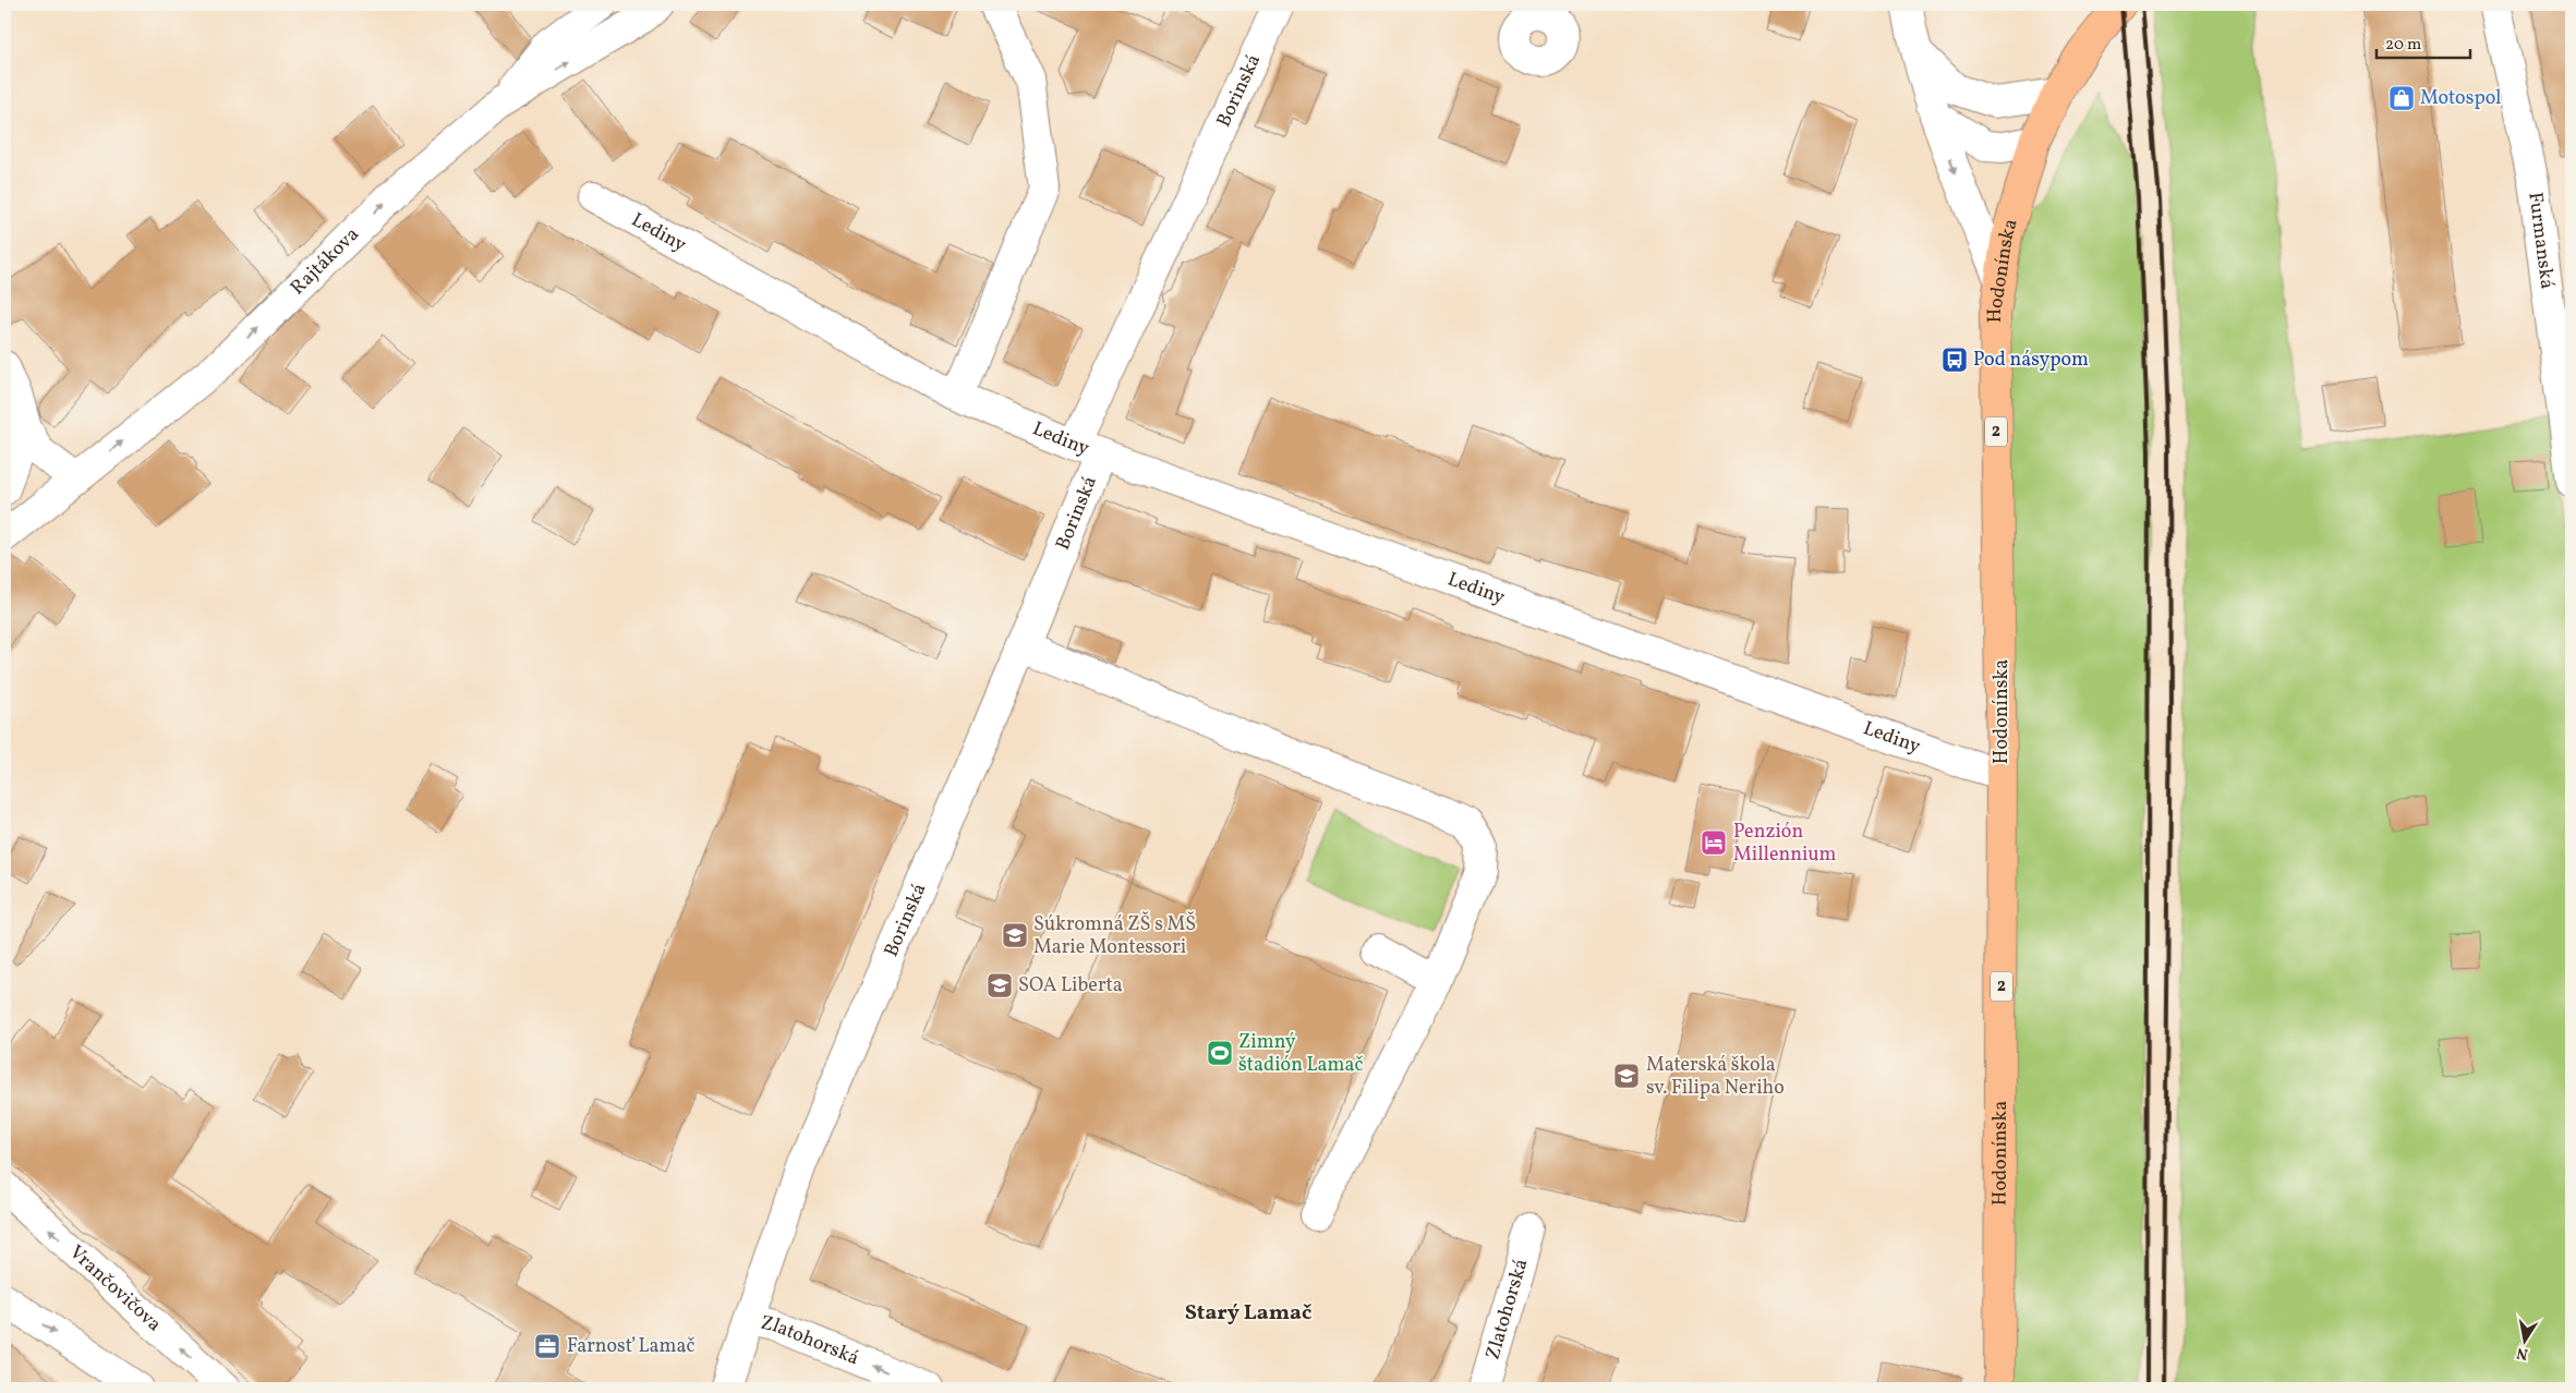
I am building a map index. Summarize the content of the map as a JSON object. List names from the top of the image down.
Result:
{
  "streets": {
    "main road": ["Hodonínska", "2"],
    "street": [
      "Borinská",
      "Lediny",
      "Furmanská",
      "Rajtákova",
      "Vrančovičova",
      "Zlatohorská"
    ]
  },
  "crossings": [
    ["Borinská", "Lediny"],
    ["Borinská", "Zlatohorská"],
    ["Lediny", "Hodonínska"]
  ],
  "one_way": ["Rajtákova", "Zlatohorská"],
  "districts": ["Starý Lamač"],
  "places": {
    "shop": ["Motospol"],
    "bus stop": ["Pod násypom"],
    "hotel": ["Penzión Millennium"],
    "school or university": ["Súkromná ZŠ s MŠ Marie Montessori", "SOA Liberta", "Materská škola sv. Filipa Neriho"],
    "sports": ["Zimný štadión Lamač"],
    "office": ["Farnosť Lamač"]
  },
  "scale_bar": "20 m",
  "north": "bottom"
}
